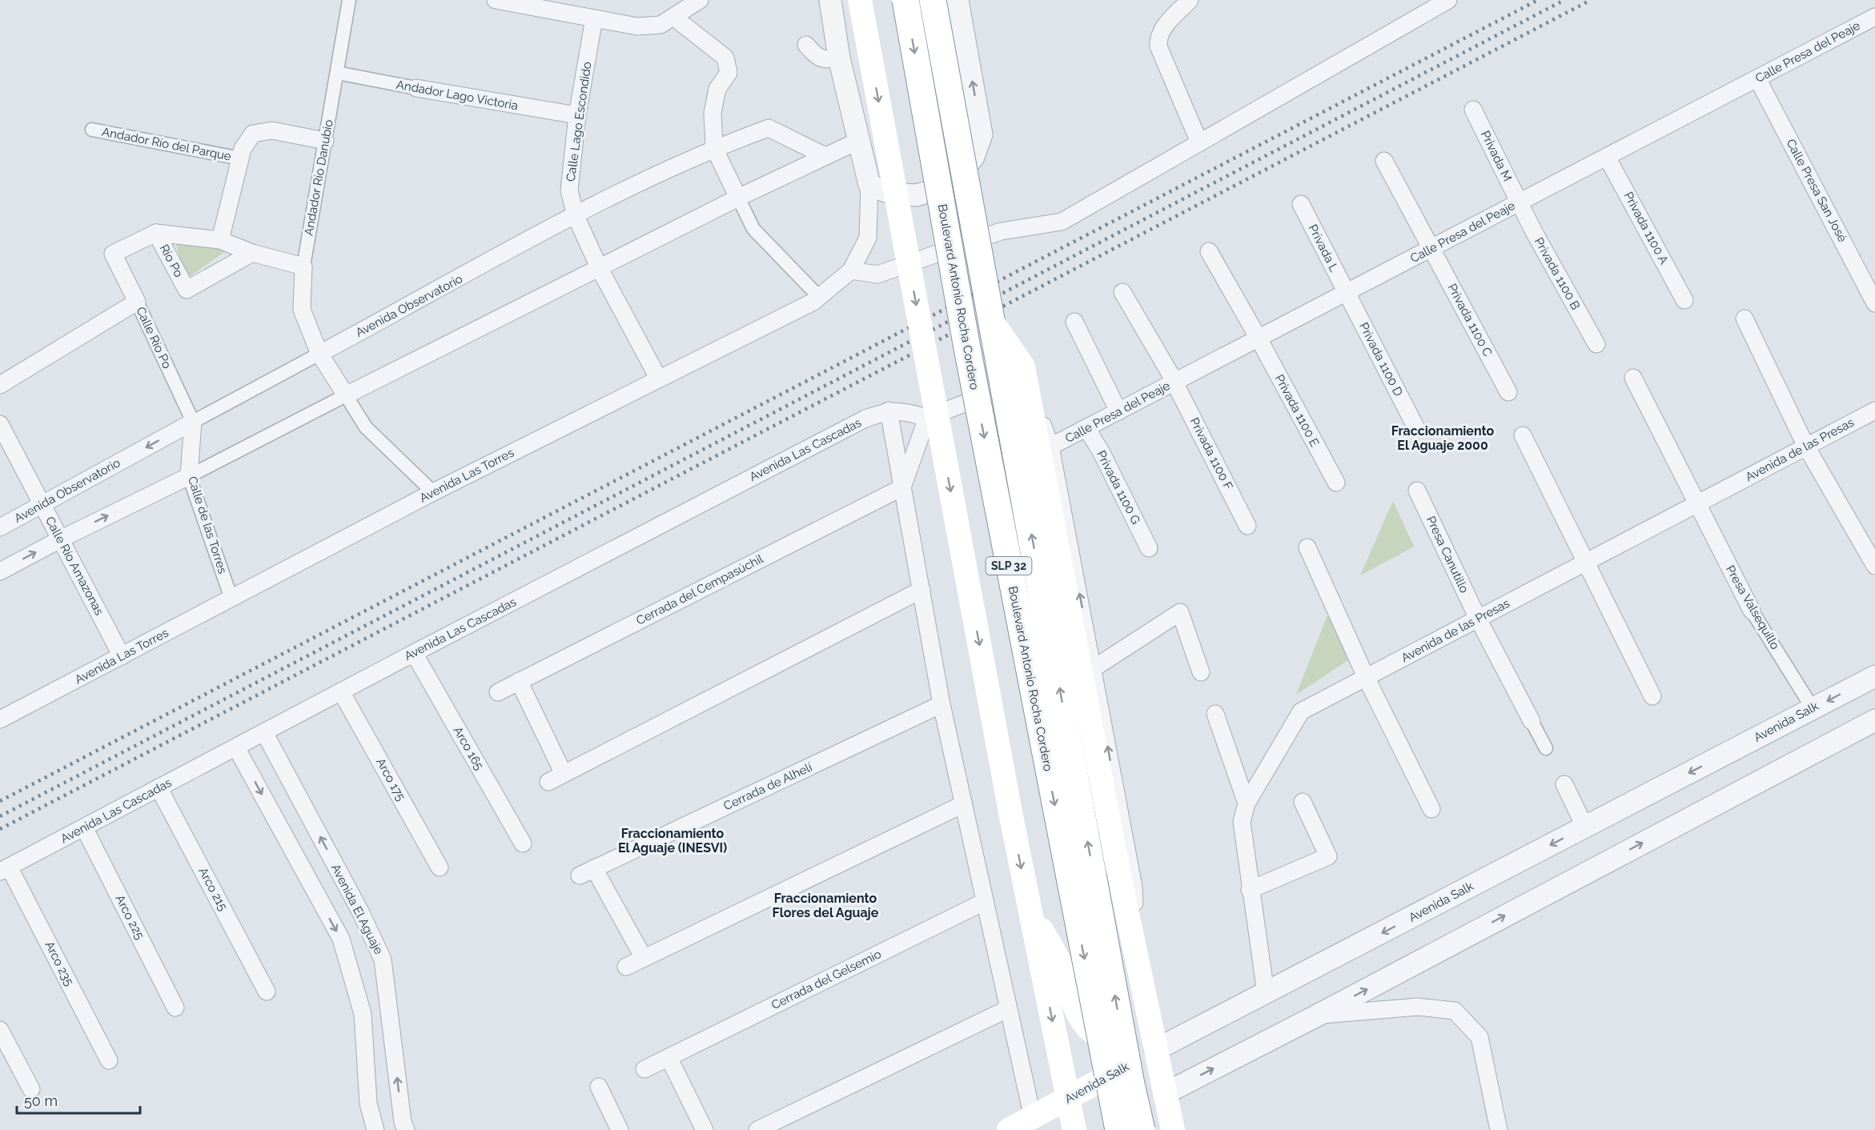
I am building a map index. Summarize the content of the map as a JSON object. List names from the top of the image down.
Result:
{
  "streets": {
    "highway": ["Boulevard Antonio Rocha Cordero", "SLP 32"],
    "main road": ["Avenida Salk"],
    "street": [
      "Calle Presa del Peaje",
      "Andador Lago Victoria",
      "Calle Lago Escondido",
      "Andador Río del Parque",
      "Privada M",
      "Andador Río Danubio",
      "Calle Presa San José",
      "Privada 1100 A",
      "Privada L",
      "Río Po",
      "Privada 1100 B",
      "Avenida Observatorio",
      "Privada 1100 C",
      "Calle Río Po",
      "Privada 1100 D",
      "Privada 1100 E",
      "Avenida Las Cascadas",
      "Avenida de las Presas",
      "Privada 1100 F",
      "Avenida Las Torres",
      "Privada 1100 G",
      "Calle de las Torres",
      "Presa Canutillo",
      "Calle Río Amazonas",
      "Cerrada del Cempasúchil",
      "Presa Valsequillo",
      "Arco 165",
      "Arco 175",
      "Cerrada de Alhelí",
      "Arco 215",
      "Avenida El Aguaje",
      "Arco 225",
      "Arco 235",
      "Cerrada del Gelsemio"
    ]
  },
  "crossings": [
    ["Calle Presa del Peaje", "Privada M"],
    ["Calle Presa del Peaje", "Calle Presa San José"],
    ["Calle Presa del Peaje", "Privada 1100 A"],
    ["Calle Presa del Peaje", "Privada L"],
    ["Calle Presa del Peaje", "Privada 1100 B"],
    ["Calle Presa del Peaje", "Privada 1100 C"],
    ["Calle Presa del Peaje", "Privada 1100 D"],
    ["Calle Presa del Peaje", "Privada 1100 E"],
    ["Calle Presa del Peaje", "Privada 1100 F"],
    ["Calle Presa del Peaje", "Privada 1100 G"],
    ["Andador Lago Victoria", "Calle Lago Escondido"],
    ["Andador Lago Victoria", "Andador Río Danubio"],
    ["Calle Lago Escondido", "Avenida Observatorio"],
    ["Calle Lago Escondido", "Avenida Las Torres"],
    ["Privada M", "Privada 1100 B"],
    ["Andador Río Danubio", "Avenida Observatorio"],
    ["Privada L", "Privada 1100 D"],
    ["Río Po", "Calle Río Po"],
    ["Avenida Observatorio", "Calle Río Po"],
    ["Avenida Observatorio", "Calle de las Torres"],
    ["Avenida Observatorio", "Calle Río Amazonas"],
    ["Calle Río Po", "Calle de las Torres"],
    ["Avenida Las Cascadas", "Arco 165"],
    ["Avenida Las Cascadas", "Arco 175"],
    ["Avenida Las Cascadas", "Arco 215"],
    ["Avenida Las Cascadas", "Avenida El Aguaje"],
    ["Avenida Las Cascadas", "Arco 225"],
    ["Avenida Las Cascadas", "Arco 235"],
    ["Avenida de las Presas", "Presa Canutillo"],
    ["Avenida de las Presas", "Presa Valsequillo"],
    ["Avenida de las Presas", "Avenida Salk"],
    ["Avenida Las Torres", "Calle de las Torres"],
    ["Avenida Las Torres", "Calle Río Amazonas"],
    ["Presa Valsequillo", "Avenida Salk"]
  ],
  "districts": ["Fraccionamiento El Aguaje 2000", "Fraccionamiento El Aguaje (INESVI)", "Fraccionamiento Flores del Aguaje"],
  "scale_bar": "50 m"
}
